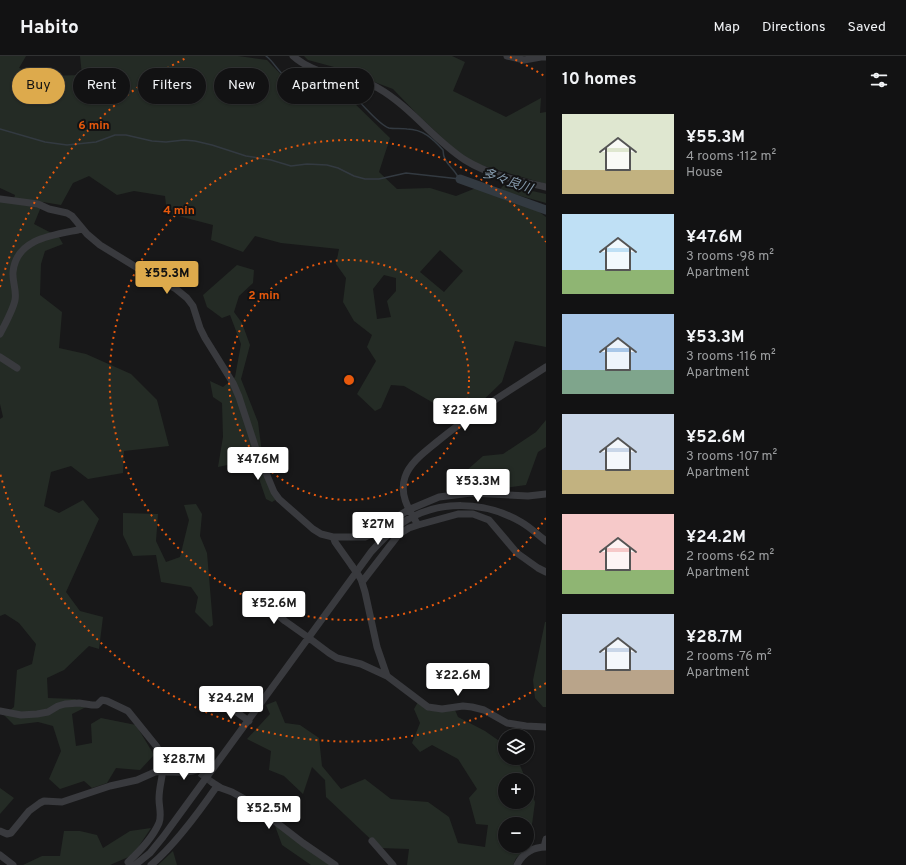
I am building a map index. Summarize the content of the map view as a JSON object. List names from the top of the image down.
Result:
{
  "water": ["多々良川"],
  "page": {
    "header": "Habito",
    "nav": ["Map", "Directions", "Saved"],
    "heading": "10 homes",
    "chip": [
      "Buy",
      "Rent",
      "Filters",
      "New",
      "Apartment"
    ],
    "list": [
      {
        "name": "¥55.3M",
        "note": "4 rooms · 112 m² · House"
      },
      {
        "name": "¥47.6M",
        "note": "3 rooms · 98 m² · Apartment"
      },
      {
        "name": "¥53.3M",
        "note": "3 rooms · 116 m² · Apartment"
      },
      {
        "name": "¥52.6M",
        "note": "3 rooms · 107 m² · Apartment"
      },
      {
        "name": "¥24.2M",
        "note": "2 rooms · 62 m² · Apartment"
      },
      {
        "name": "¥28.7M",
        "note": "2 rooms · 76 m² · Apartment"
      }
    ],
    "price": [
      "¥55.3M",
      "¥22.6M",
      "¥47.6M",
      "¥53.3M",
      "¥27M",
      "¥52.6M",
      "¥22.6M",
      "¥24.2M",
      "¥28.7M",
      "¥52.5M"
    ],
    "map_buttons": ["+", "−"]
  },
  "rings": ["6 min", "4 min", "2 min"]
}
